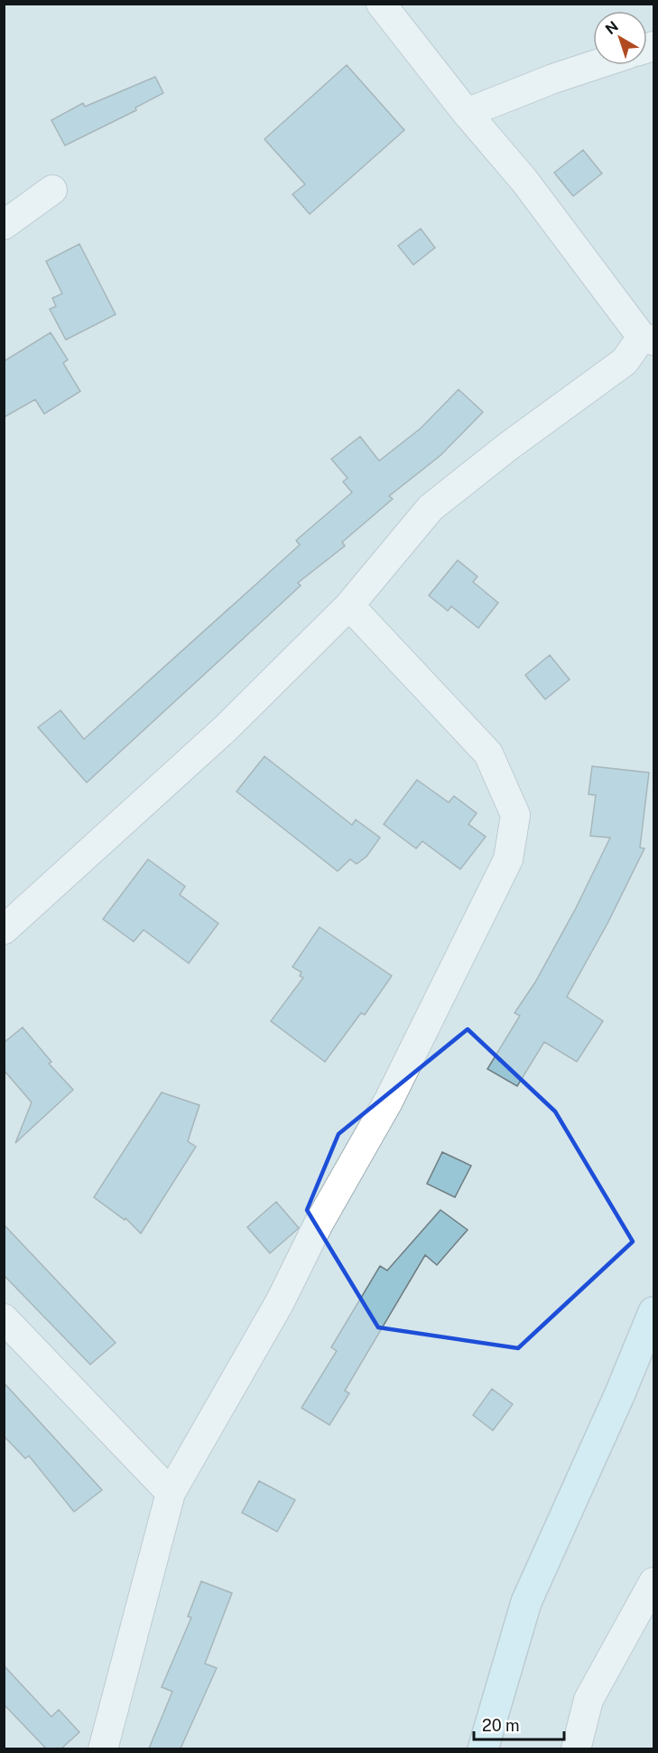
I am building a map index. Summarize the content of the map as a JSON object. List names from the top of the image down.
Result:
{
  "scale_bar": "20 m",
  "north": "top left"
}
